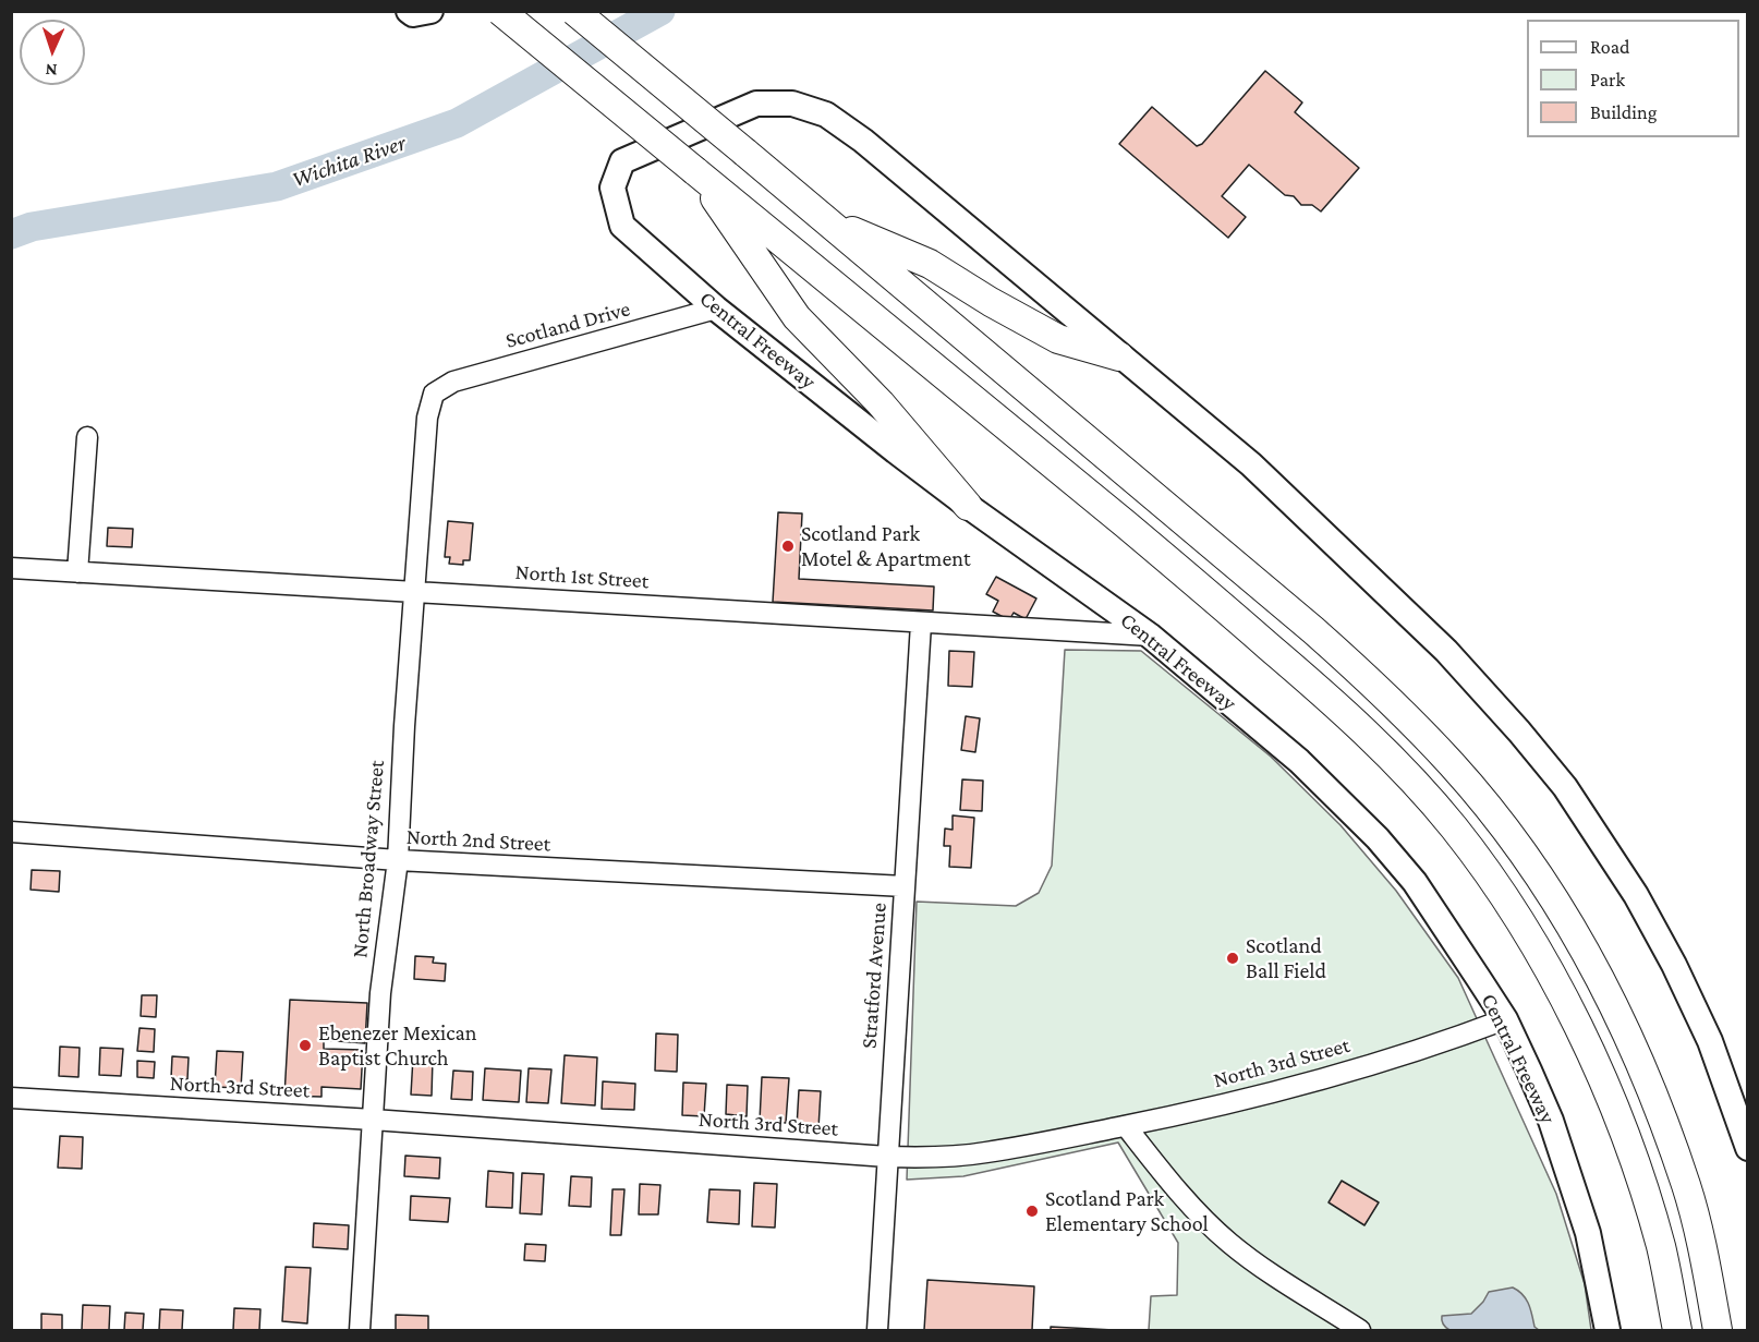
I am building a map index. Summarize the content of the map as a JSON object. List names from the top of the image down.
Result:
{
  "streets": {
    "main road": ["Central Freeway"],
    "street": [
      "Scotland Drive",
      "North 1st Street",
      "North 2nd Street",
      "North Broadway Street",
      "Stratford Avenue",
      "North 3rd Street"
    ]
  },
  "crossings": [
    ["Scotland Drive", "Central Freeway"],
    ["Scotland Drive", "North Broadway Street"],
    ["Central Freeway", "North 1st Street"],
    ["Central Freeway", "North 3rd Street"],
    ["North 1st Street", "North Broadway Street"],
    ["North 1st Street", "Stratford Avenue"],
    ["North 2nd Street", "North Broadway Street"],
    ["North 2nd Street", "Stratford Avenue"],
    ["North Broadway Street", "North 3rd Street"],
    ["Stratford Avenue", "North 3rd Street"]
  ],
  "water": ["Wichita River"],
  "places": [
    "Scotland Park Motel & Apartment",
    "Scotland Ball Field",
    "Ebenezer Mexican Baptist Church",
    "Scotland Park Elementary School"
  ],
  "legend": ["Road", "Park", "Building"],
  "north": "bottom"
}
